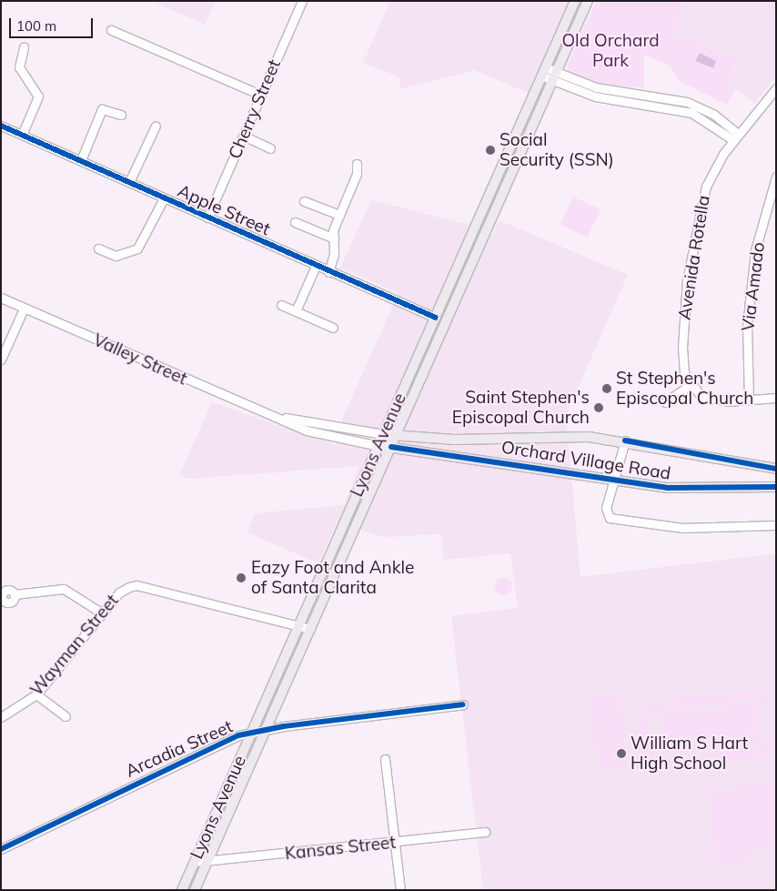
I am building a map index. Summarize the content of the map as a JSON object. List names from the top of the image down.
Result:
{
  "streets": {
    "main road": ["Lyons Avenue", "Orchard Village Road"],
    "street": [
      "Cherry Street",
      "Apple Street",
      "Avenida Rotella",
      "Via Amado",
      "Valley Street",
      "Wayman Street",
      "Arcadia Street",
      "Kansas Street"
    ]
  },
  "crossings": [
    ["Cherry Street", "Apple Street"],
    ["Apple Street", "Lyons Avenue"],
    ["Valley Street", "Lyons Avenue"],
    ["Valley Street", "Orchard Village Road"],
    ["Lyons Avenue", "Orchard Village Road"],
    ["Lyons Avenue", "Wayman Street"],
    ["Lyons Avenue", "Arcadia Street"],
    ["Lyons Avenue", "Kansas Street"]
  ],
  "parks": ["Old Orchard Park"],
  "places": [
    "Social Security (SSN)",
    "St Stephen's Episcopal Church",
    "Saint Stephen's Episcopal Church",
    "Eazy Foot and Ankle of Santa Clarita",
    "William S Hart High School"
  ],
  "scale_bar": "100 m"
}
